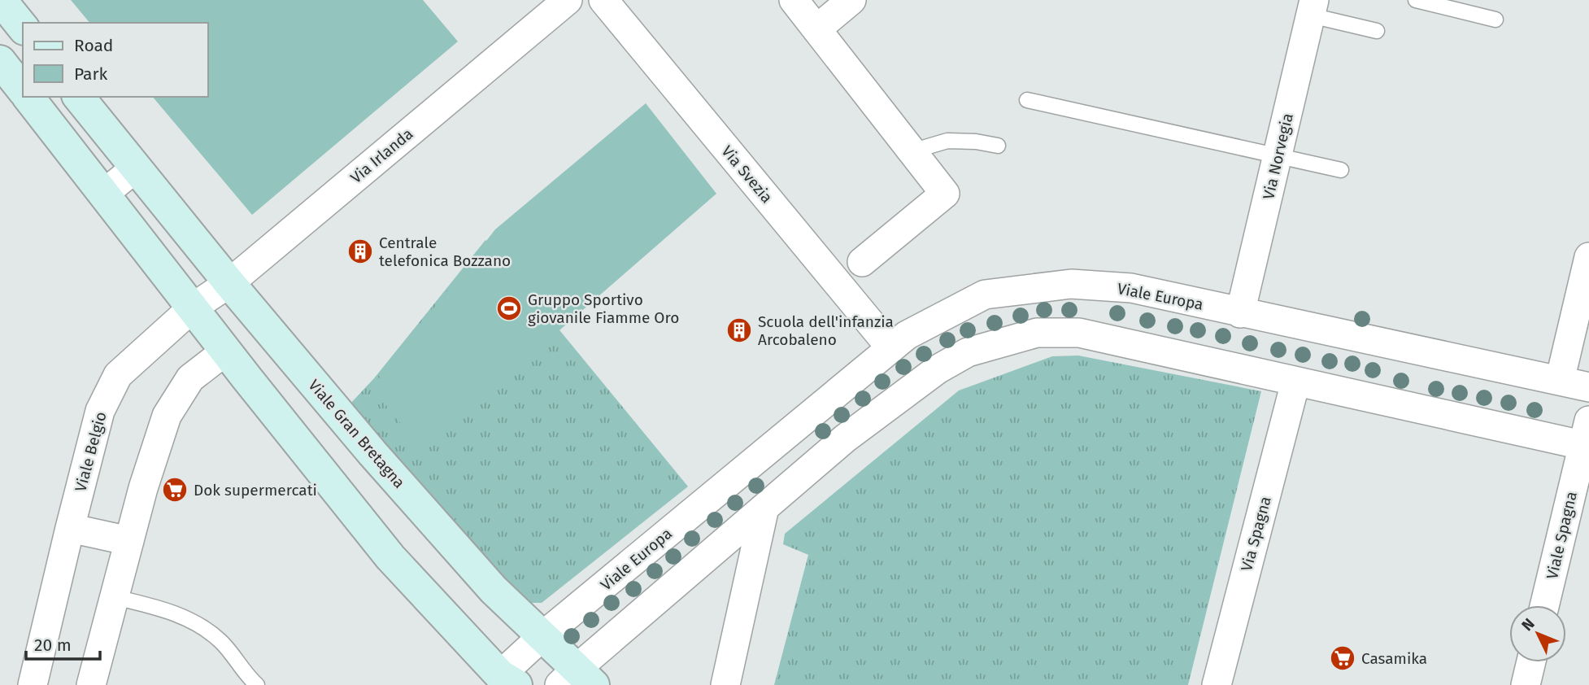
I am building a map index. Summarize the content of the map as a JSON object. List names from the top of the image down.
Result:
{
  "streets": {
    "street": [
      "Via Irlanda",
      "Via Norvegia",
      "Via Svezia",
      "Viale Europa",
      "Viale Gran Bretagna",
      "Viale Belgio",
      "Via Spagna",
      "Viale Spagna"
    ]
  },
  "crossings": [
    ["Via Irlanda", "Viale Gran Bretagna"],
    ["Via Irlanda", "Viale Belgio"],
    ["Via Norvegia", "Viale Europa"],
    ["Via Svezia", "Viale Europa"],
    ["Viale Europa", "Viale Gran Bretagna"]
  ],
  "places": {
    "building": ["Centrale telefonica Bozzano", "Scuola dell'infanzia Arcobaleno"],
    "sports": ["Gruppo Sportivo giovanile Fiamme Oro"],
    "supermarket": ["Dok supermercati", "Casamika"]
  },
  "legend": ["Road", "Park"],
  "scale_bar": "20 m",
  "north": "top left"
}
